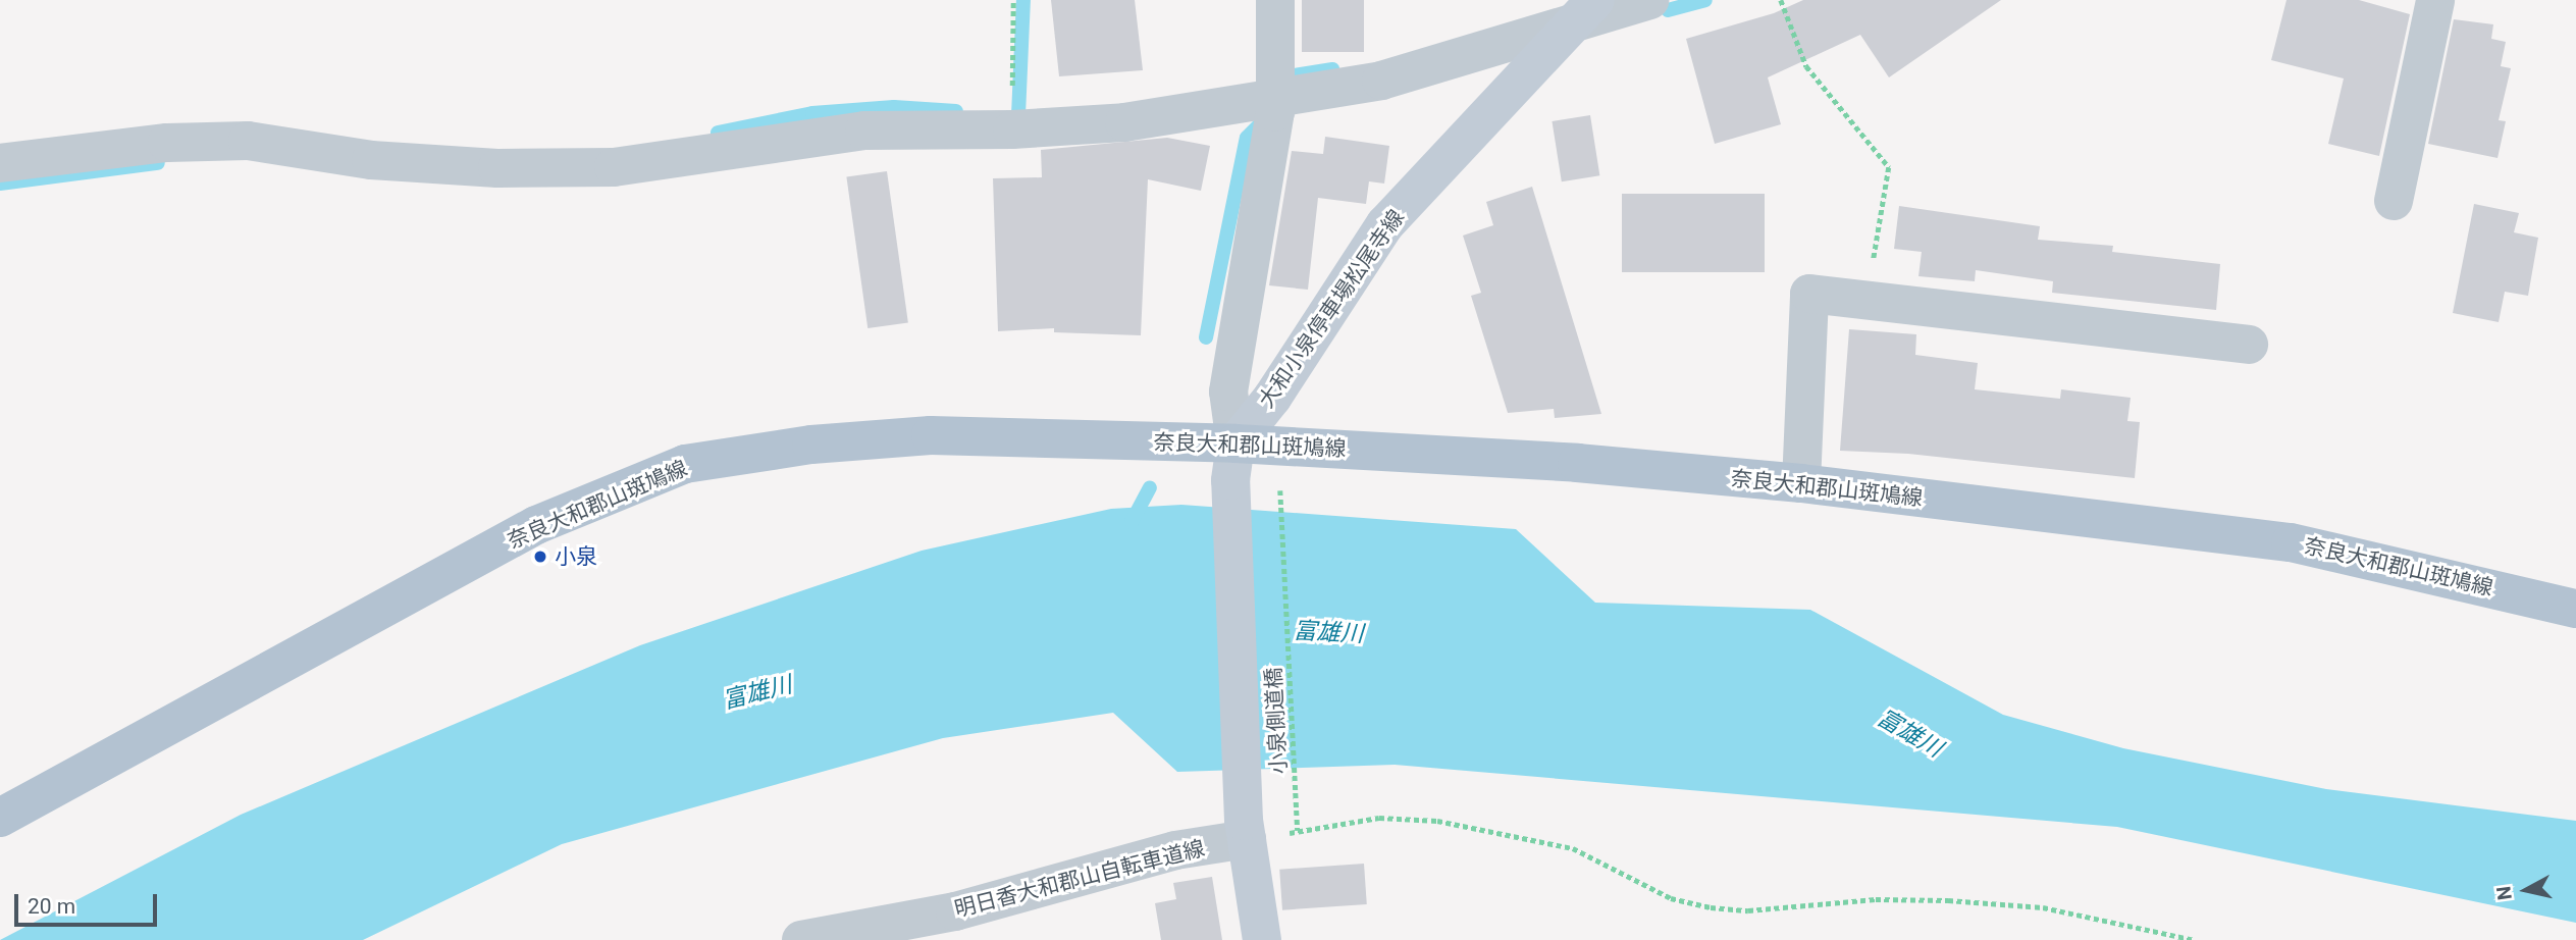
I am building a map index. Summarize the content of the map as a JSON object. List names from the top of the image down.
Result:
{
  "streets": {
    "main road": ["大和小泉停車場松尾寺線", "奈良大和郡山斑鳩線"],
    "street": ["明日香大和郡山自転車道線"],
    "path": ["小泉側道橋"]
  },
  "crossings": [
    ["大和小泉停車場松尾寺線", "奈良大和郡山斑鳩線"]
  ],
  "water": ["富雄川"],
  "places": ["小泉"],
  "scale_bar": "20 m",
  "north": "left"
}
